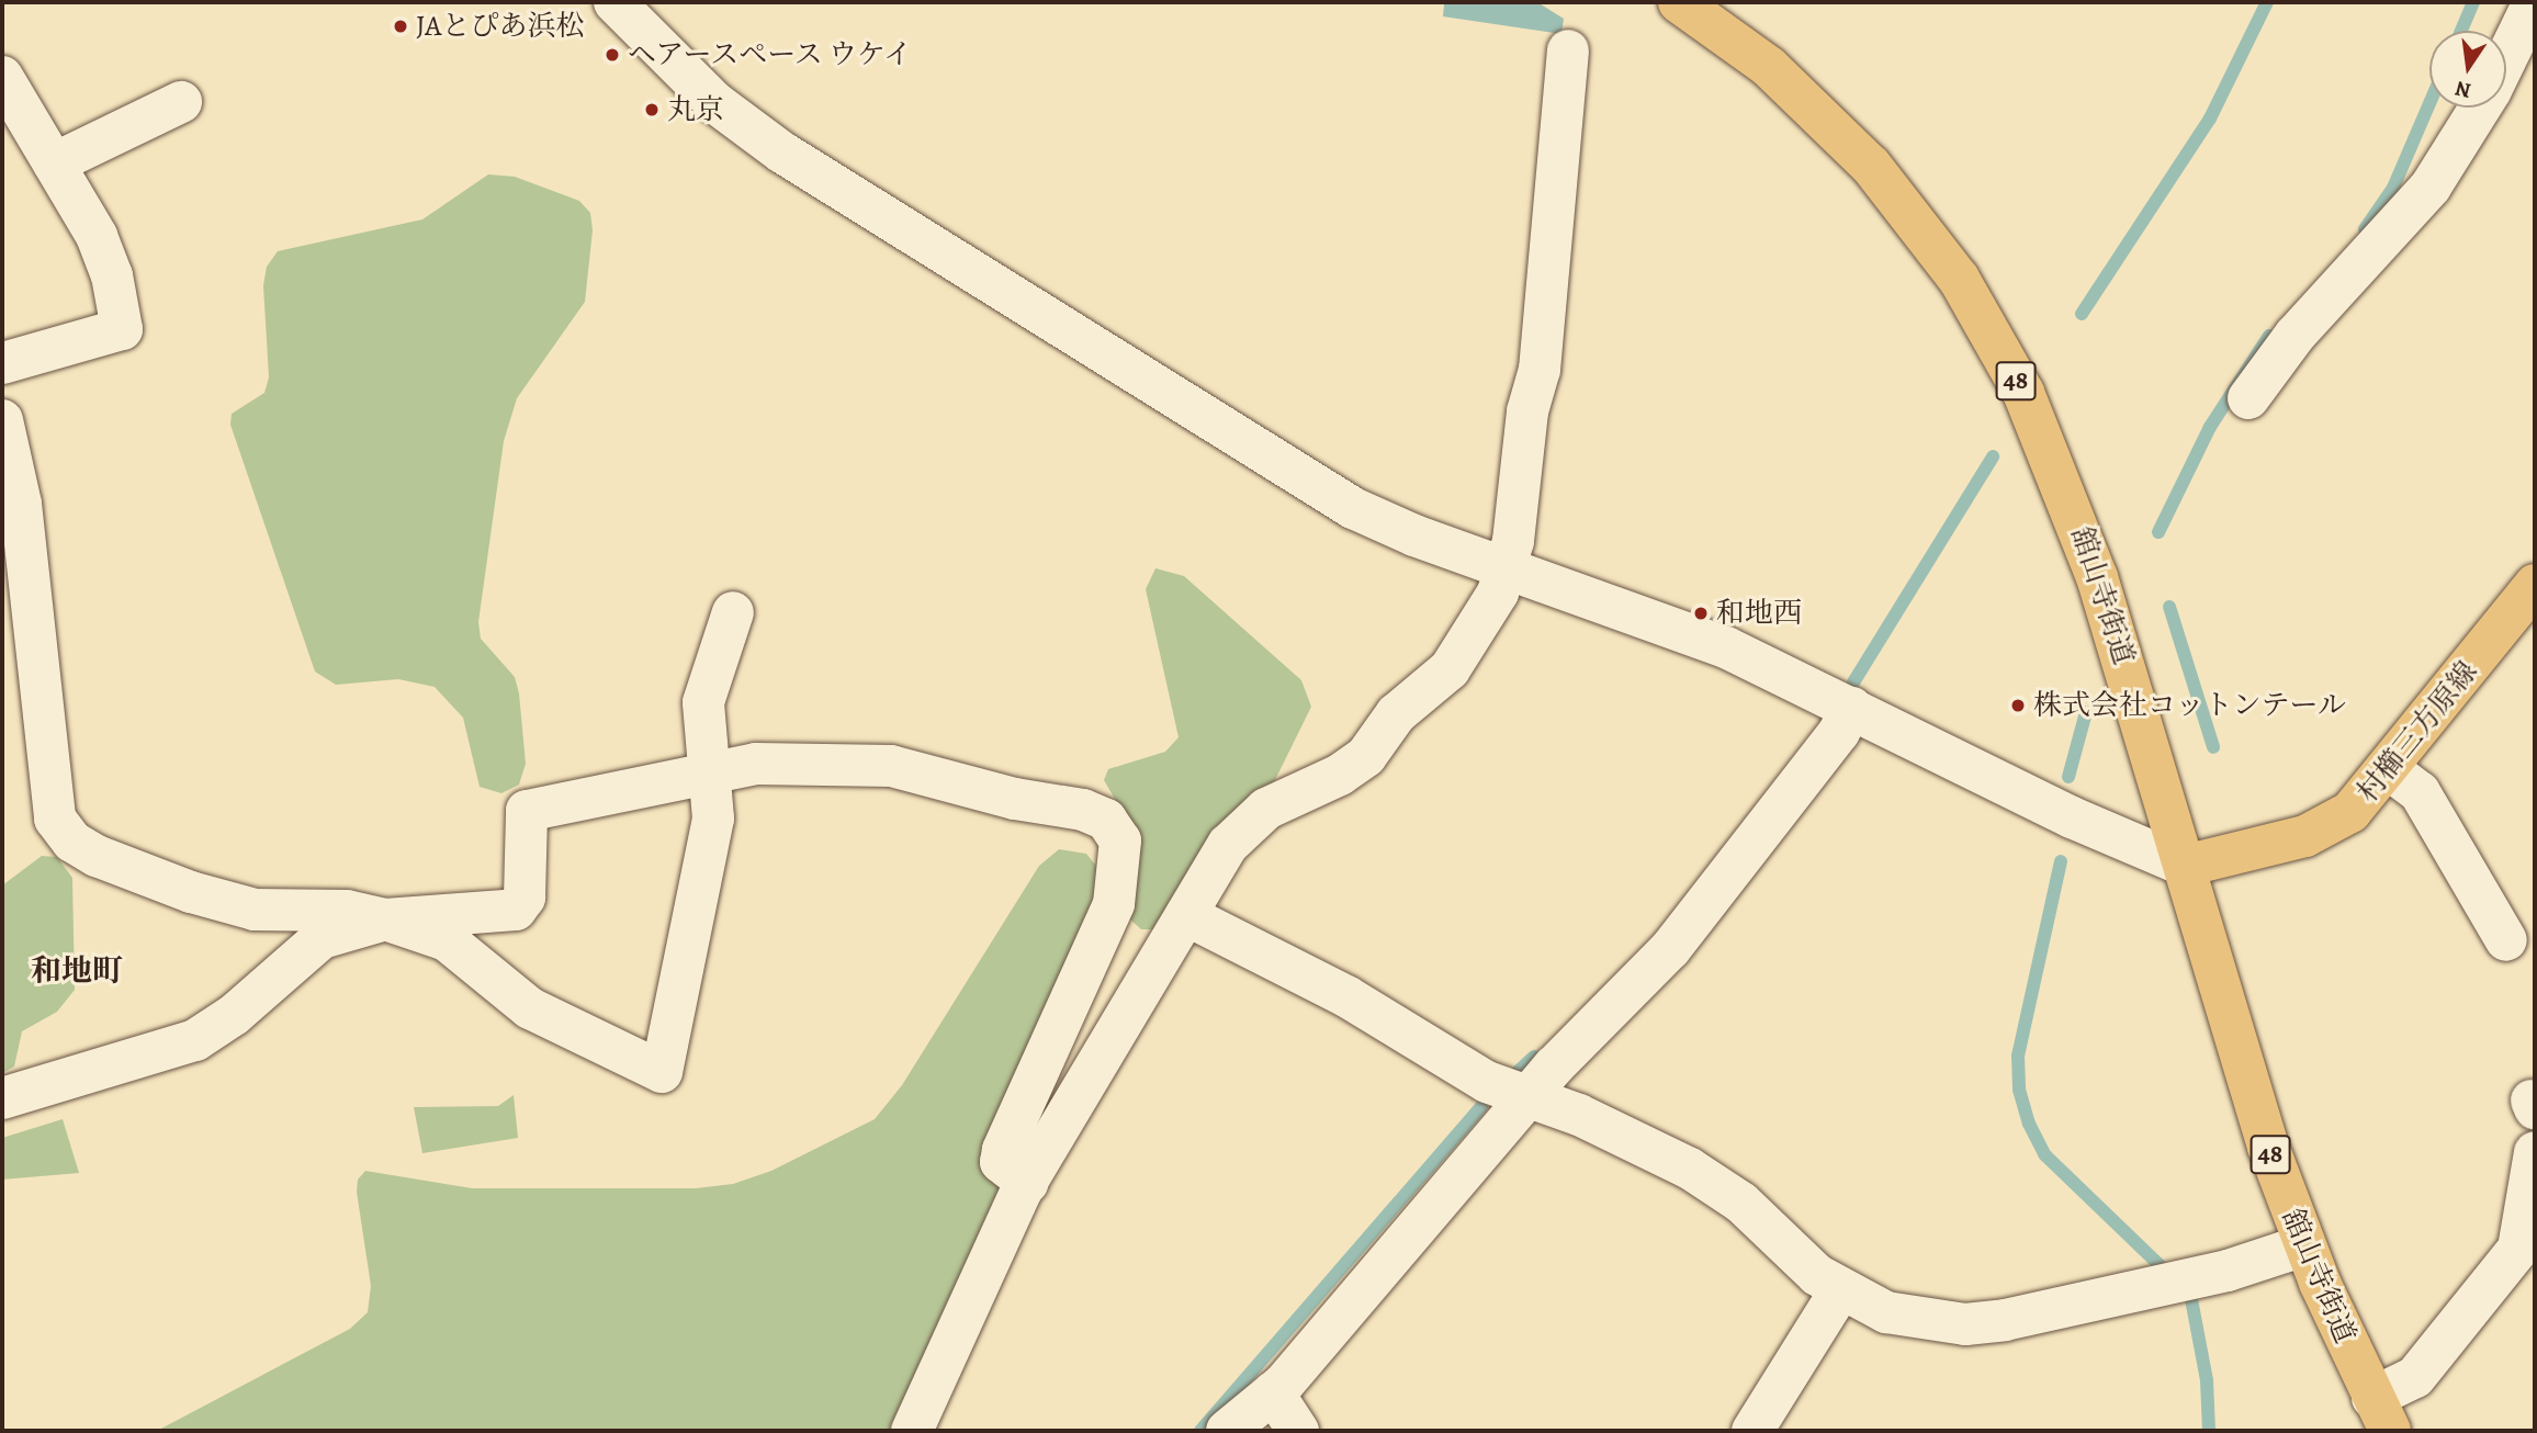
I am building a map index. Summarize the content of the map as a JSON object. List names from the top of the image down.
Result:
{
  "streets": {
    "main road": ["48", "舘山寺街道", "村櫛三方原線"]
  },
  "crossings": [
    ["舘山寺街道", "村櫛三方原線"]
  ],
  "districts": ["和地町"],
  "places": [
    "JAとぴあ浜松",
    "ヘアースペース ウケイ",
    "丸京",
    "和地西",
    "株式会社コットンテール"
  ],
  "north": "bottom"
}
